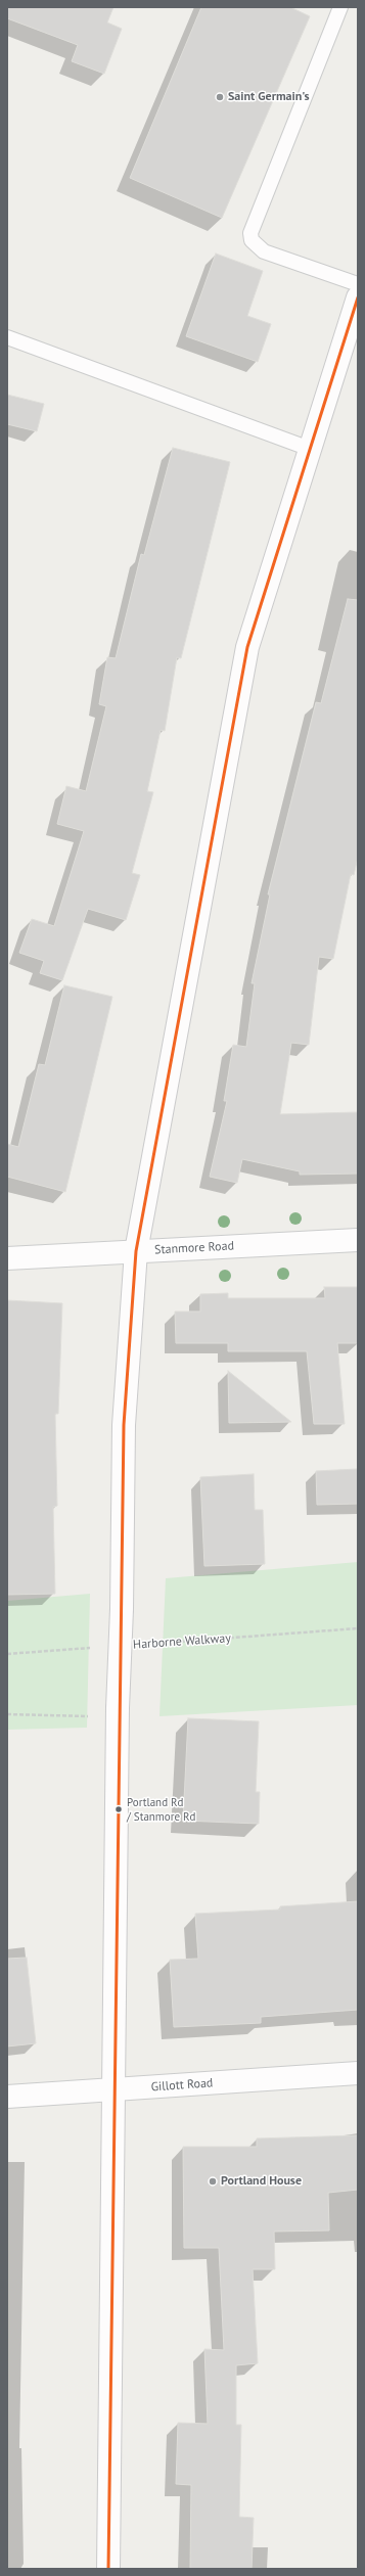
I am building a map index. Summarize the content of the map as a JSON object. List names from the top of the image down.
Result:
{
  "streets": {
    "main road": ["Stanmore Road", "Gillott Road"],
    "path": ["Harborne Walkway"]
  },
  "places": ["Saint Germain's", "Portland Rd / Stanmore Rd", "Portland House"]
}
